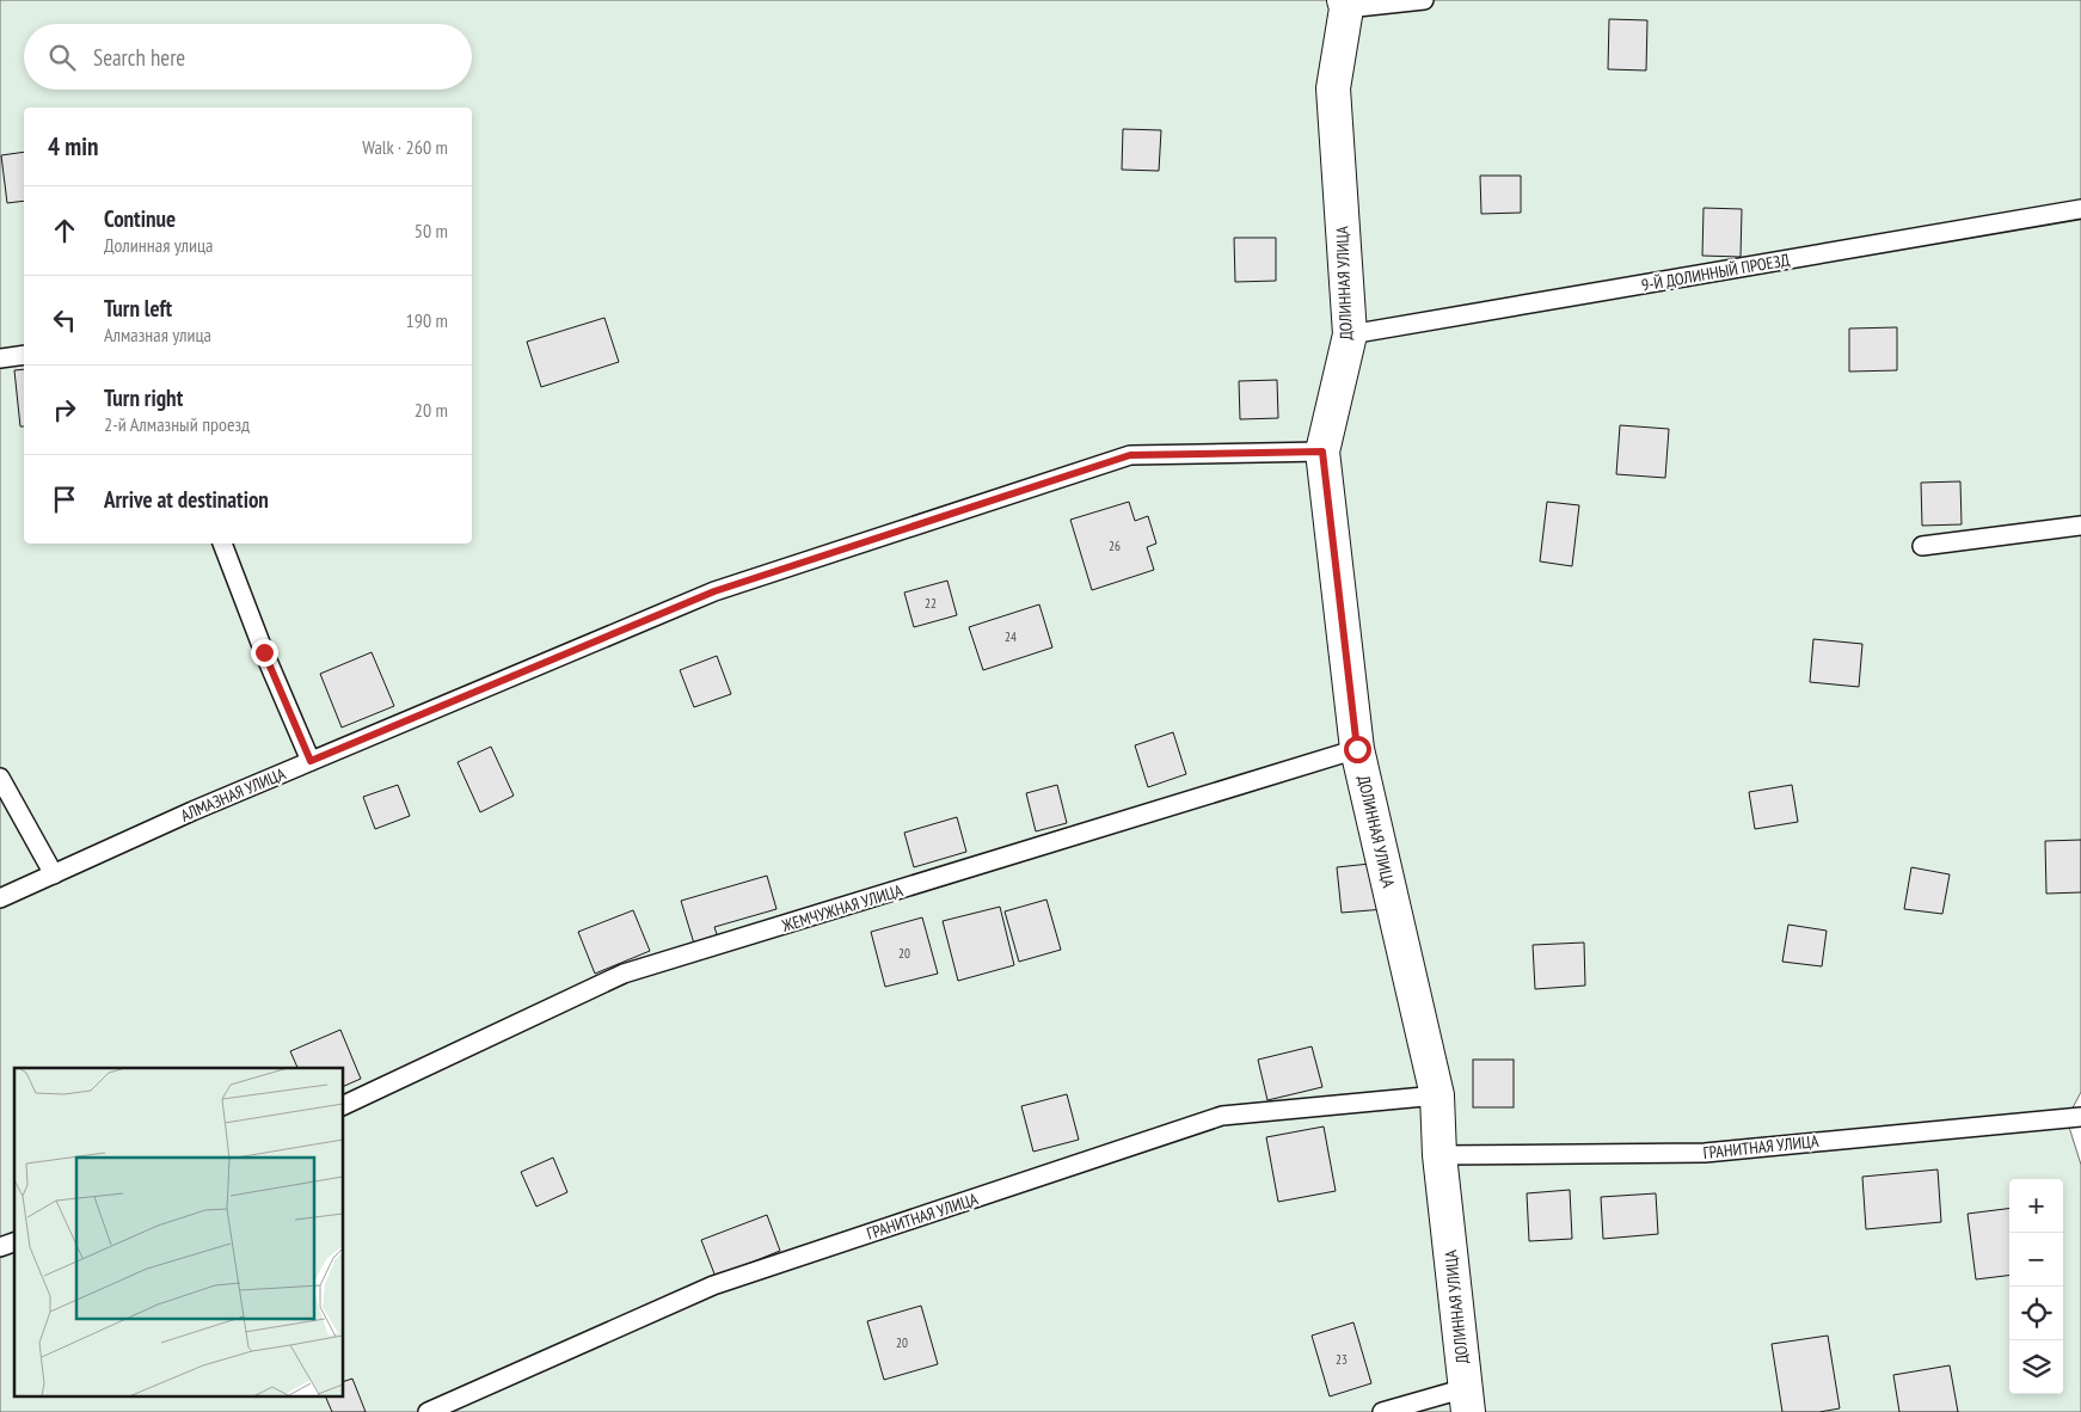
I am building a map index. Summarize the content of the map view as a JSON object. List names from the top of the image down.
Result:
{
  "streets": {
    "street": ["ДОЛИННАЯ УЛИЦА"],
    "lane": [
      "9-Й ДОЛИННЫЙ ПРОЕЗД",
      "АЛМАЗНАЯ УЛИЦА",
      "ЖЕМЧУЖНАЯ УЛИЦА",
      "ГРАНИТНАЯ УЛИЦА"
    ]
  },
  "crossings": [
    ["9-Й ДОЛИННЫЙ ПРОЕЗД", "ДОЛИННАЯ УЛИЦА"],
    ["ДОЛИННАЯ УЛИЦА", "АЛМАЗНАЯ УЛИЦА"],
    ["ДОЛИННАЯ УЛИЦА", "ЖЕМЧУЖНАЯ УЛИЦА"],
    ["ДОЛИННАЯ УЛИЦА", "ГРАНИТНАЯ УЛИЦА"]
  ],
  "house_numbers": [
    "26",
    "22",
    "24",
    "20",
    "20",
    "23"
  ],
  "page": {
    "search": "Search here",
    "heading": ["4 min", "Walk · 260 m"],
    "list": [
      ["Continue", "Долинная улица", "50 m"],
      ["Turn left", "Алмазная улица", "190 m"],
      ["Turn right", "2-й Алмазный проезд", "20 m"],
      "Arrive at destination"
    ],
    "map_buttons": ["+", "−"]
  }
}
